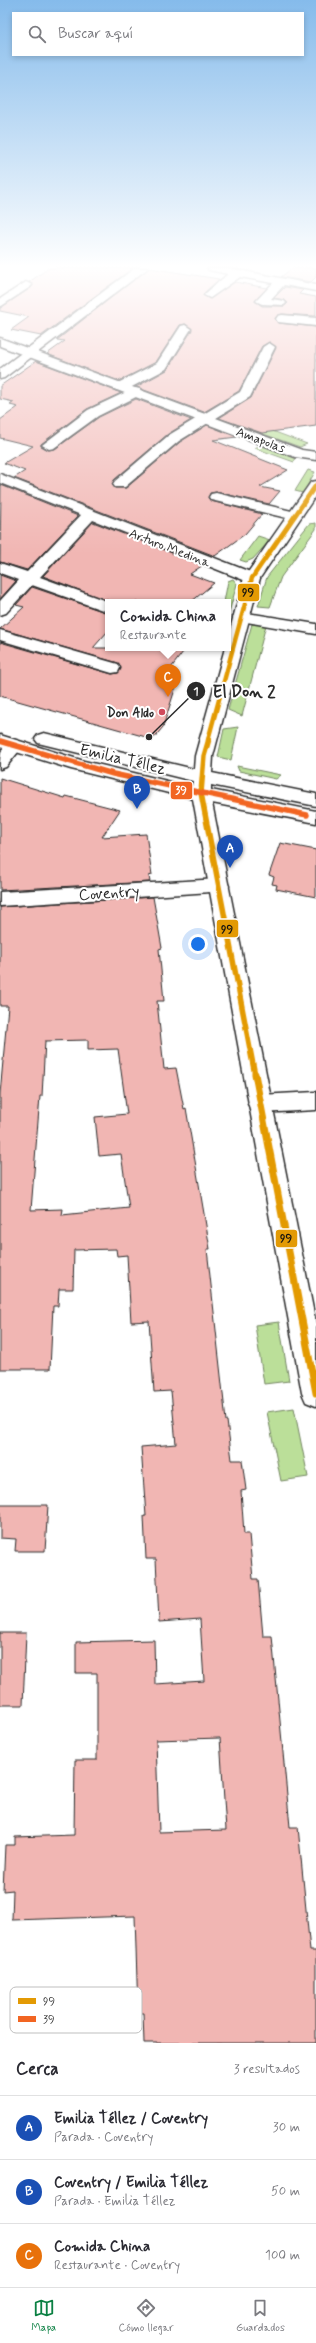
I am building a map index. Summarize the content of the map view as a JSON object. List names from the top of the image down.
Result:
{
  "streets": {
    "street": [
      "Amapolas",
      "Arturo Medina",
      "Emilia Téllez",
      "Coventry"
    ]
  },
  "places": ["Don Aldo", "El Don 2"],
  "lines": ["transit line 99", "transit line 39"],
  "legend": ["99", "39"],
  "page": {
    "search": "Buscar aquí",
    "popup": ["Comida China", "Restaurante"],
    "pins": ["C", "B", "A"],
    "heading": ["Cerca", "3 resultados"],
    "list": [
      {
        "mark": "A",
        "name": "Emilia Téllez / Coventry",
        "note": "Parada · Coventry",
        "value": "30 m"
      },
      {
        "mark": "B",
        "name": "Coventry / Emilia Téllez",
        "note": "Parada · Emilia Téllez",
        "value": "50 m"
      },
      {
        "mark": "C",
        "name": "Comida China",
        "note": "Restaurante · Coventry",
        "value": "100 m"
      }
    ],
    "nav": ["Mapa", "Cómo llegar", "Guardados"]
  }
}
